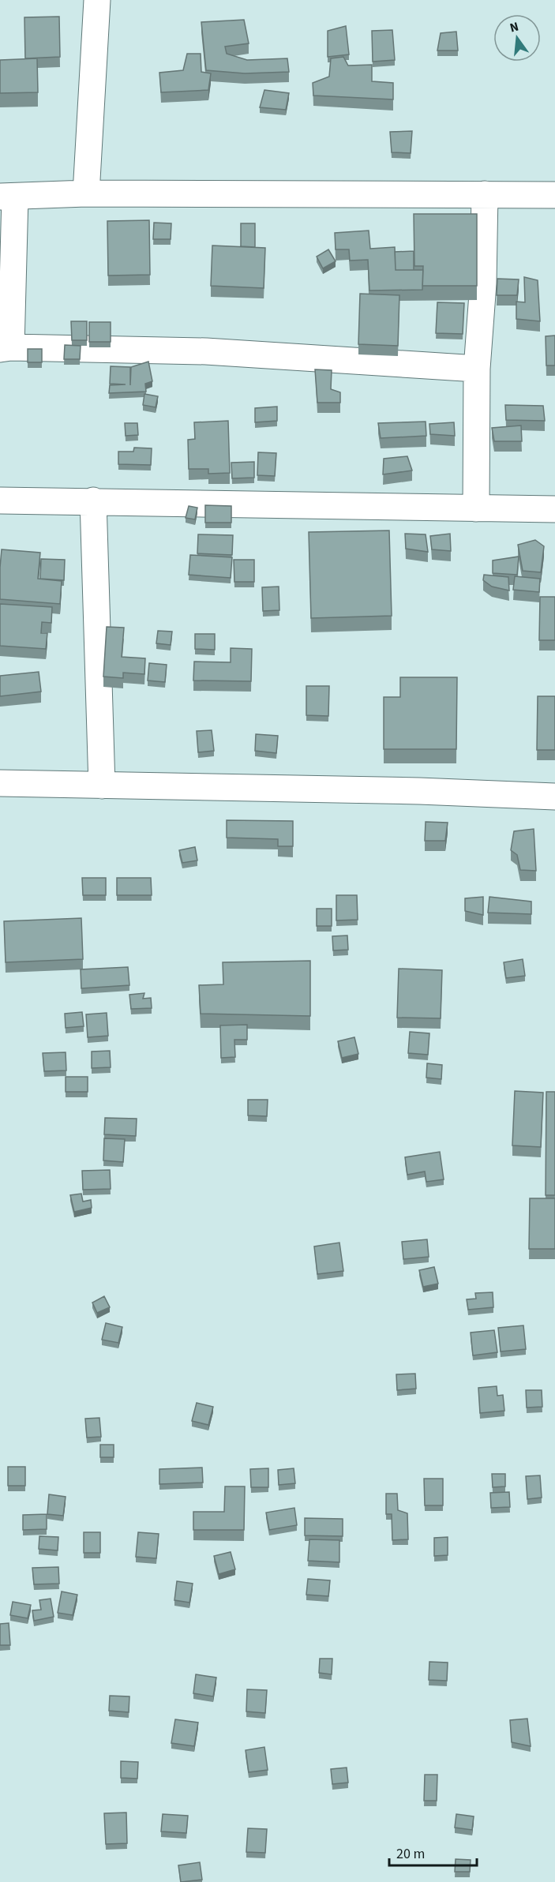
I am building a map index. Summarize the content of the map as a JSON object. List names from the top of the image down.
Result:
{
  "scale_bar": "20 m",
  "north": "top"
}
